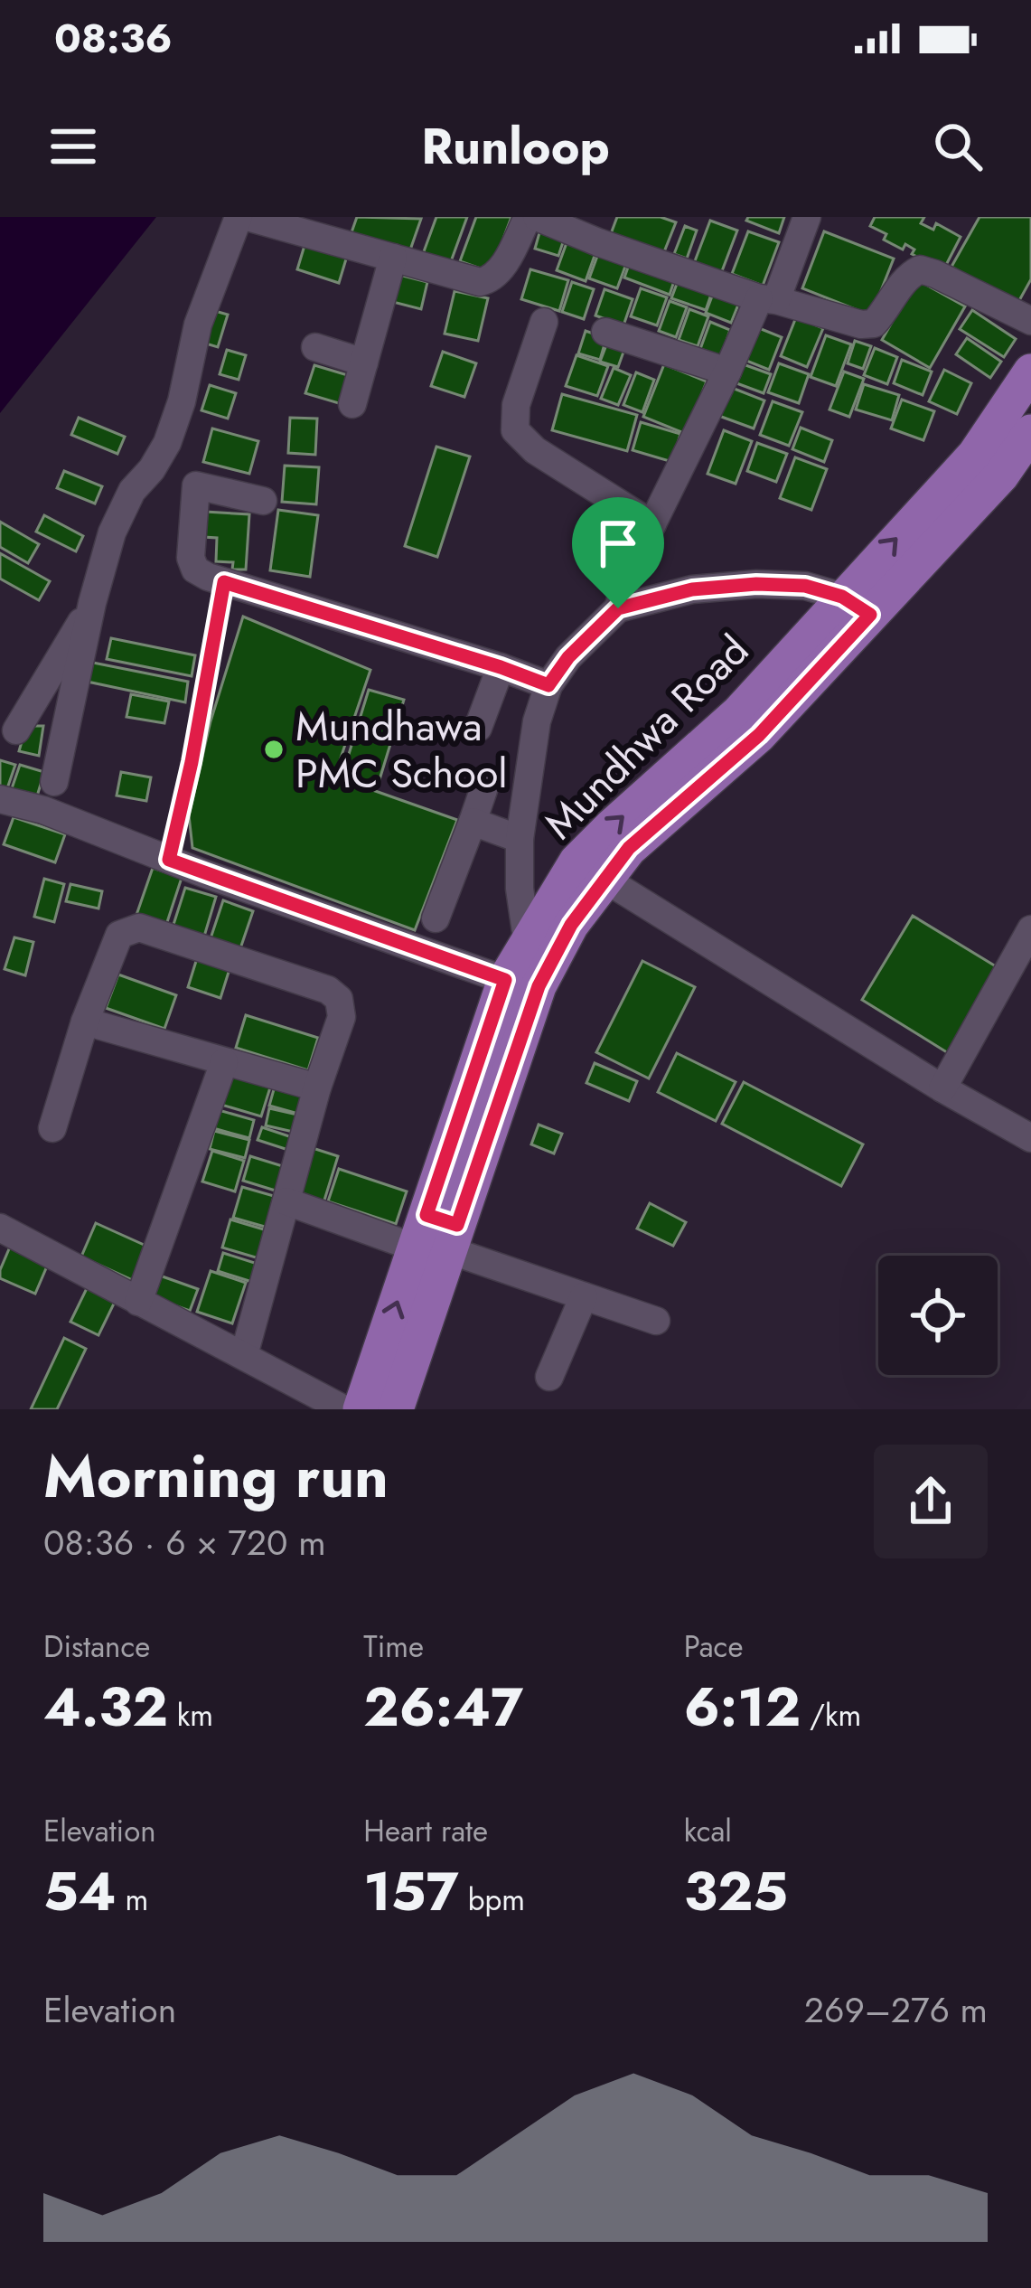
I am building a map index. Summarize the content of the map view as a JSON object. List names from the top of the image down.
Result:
{
  "streets": {
    "main road": ["Mundhwa Road"]
  },
  "places": ["Mundhawa PMC School"],
  "page": {
    "status": "08:36",
    "header": "Runloop",
    "heading": ["Morning run", "08:36 · 6 × 720 m"],
    "stats": [
      ["Distance", "4.32 km"],
      ["Time", "26:47"],
      ["Pace", "6:12 /km"],
      ["Elevation", "54 m"],
      ["Heart rate", "157 bpm"],
      ["kcal", "325"]
    ],
    "chart": ["Elevation", "269–276 m"]
  }
}
